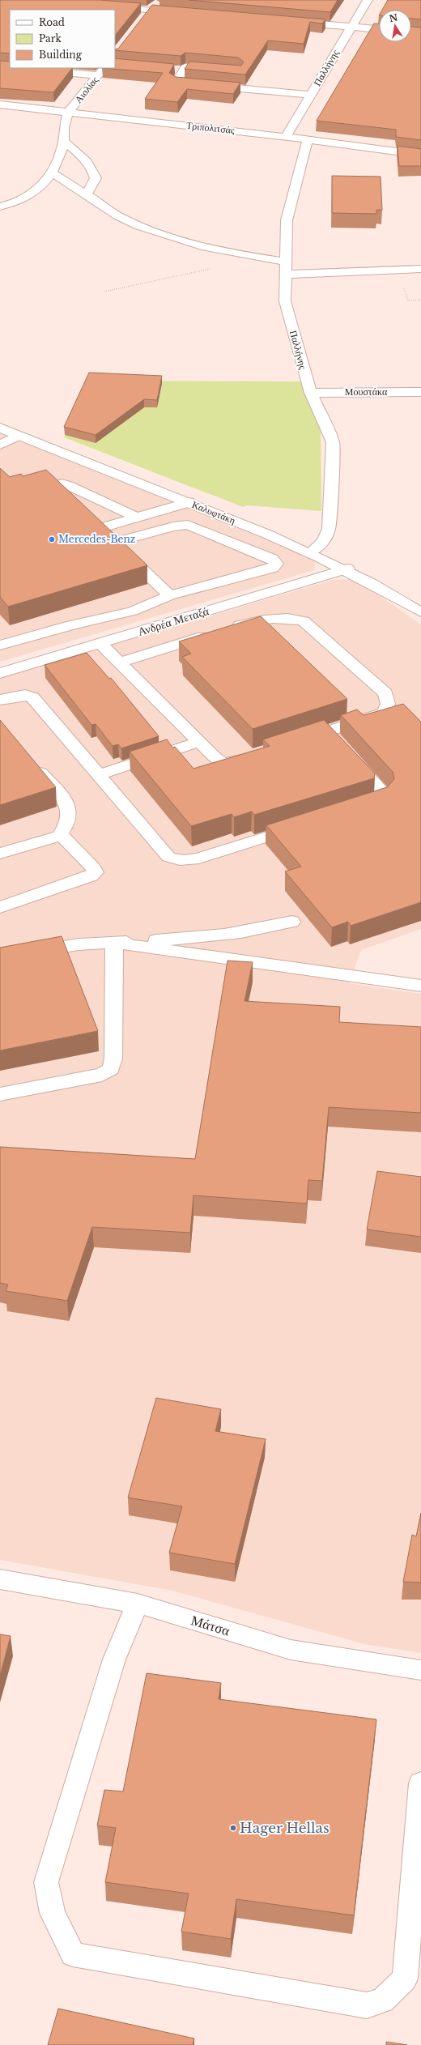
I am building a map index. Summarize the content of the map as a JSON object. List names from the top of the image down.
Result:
{
  "streets": {
    "street": [
      "Παλλήνης",
      "Αιολίας",
      "Τριπολιτσάς",
      "Μουστάκα",
      "Καλυφτάκη",
      "Ανδρέα Μεταξά",
      "Μάτσα"
    ]
  },
  "crossings": [
    ["Παλλήνης", "Τριπολιτσάς"],
    ["Παλλήνης", "Μουστάκα"],
    ["Παλλήνης", "Καλυφτάκη"],
    ["Αιολίας", "Τριπολιτσάς"],
    ["Καλυφτάκη", "Ανδρέα Μεταξά"]
  ],
  "places": ["Mercedes-Benz", "Hager Hellas"],
  "legend": ["Road", "Park", "Building"],
  "north": "top"
}
